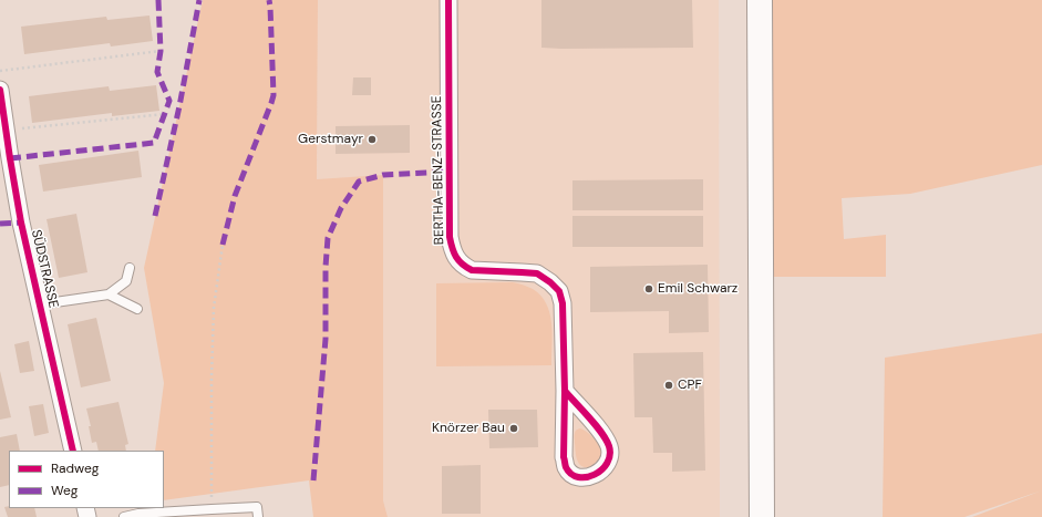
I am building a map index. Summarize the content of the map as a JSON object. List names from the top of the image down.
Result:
{
  "streets": {
    "street": ["BERTHA-BENZ-STRASSE", "SÜDSTRASSE"]
  },
  "places": [
    "Gerstmayr",
    "Emil Schwarz",
    "CPF",
    "Knörzer Bau"
  ],
  "legend": ["Radweg", "Weg"]
}
